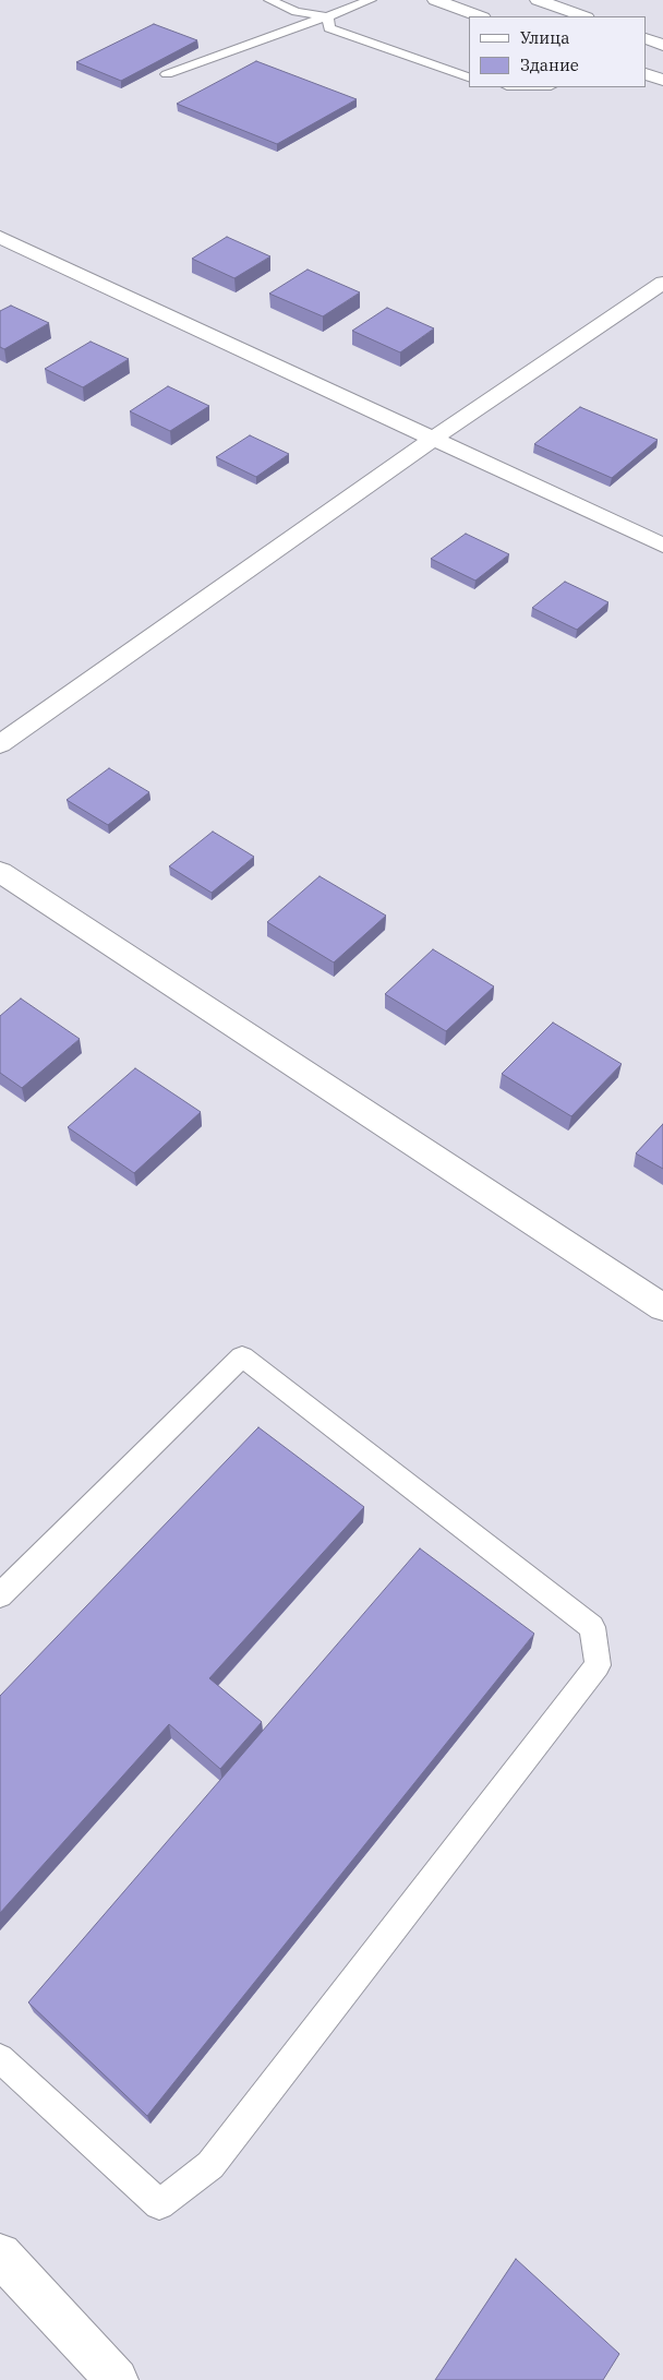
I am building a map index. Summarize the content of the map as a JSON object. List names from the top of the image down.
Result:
{
  "legend": ["Улица", "Здание"]
}
